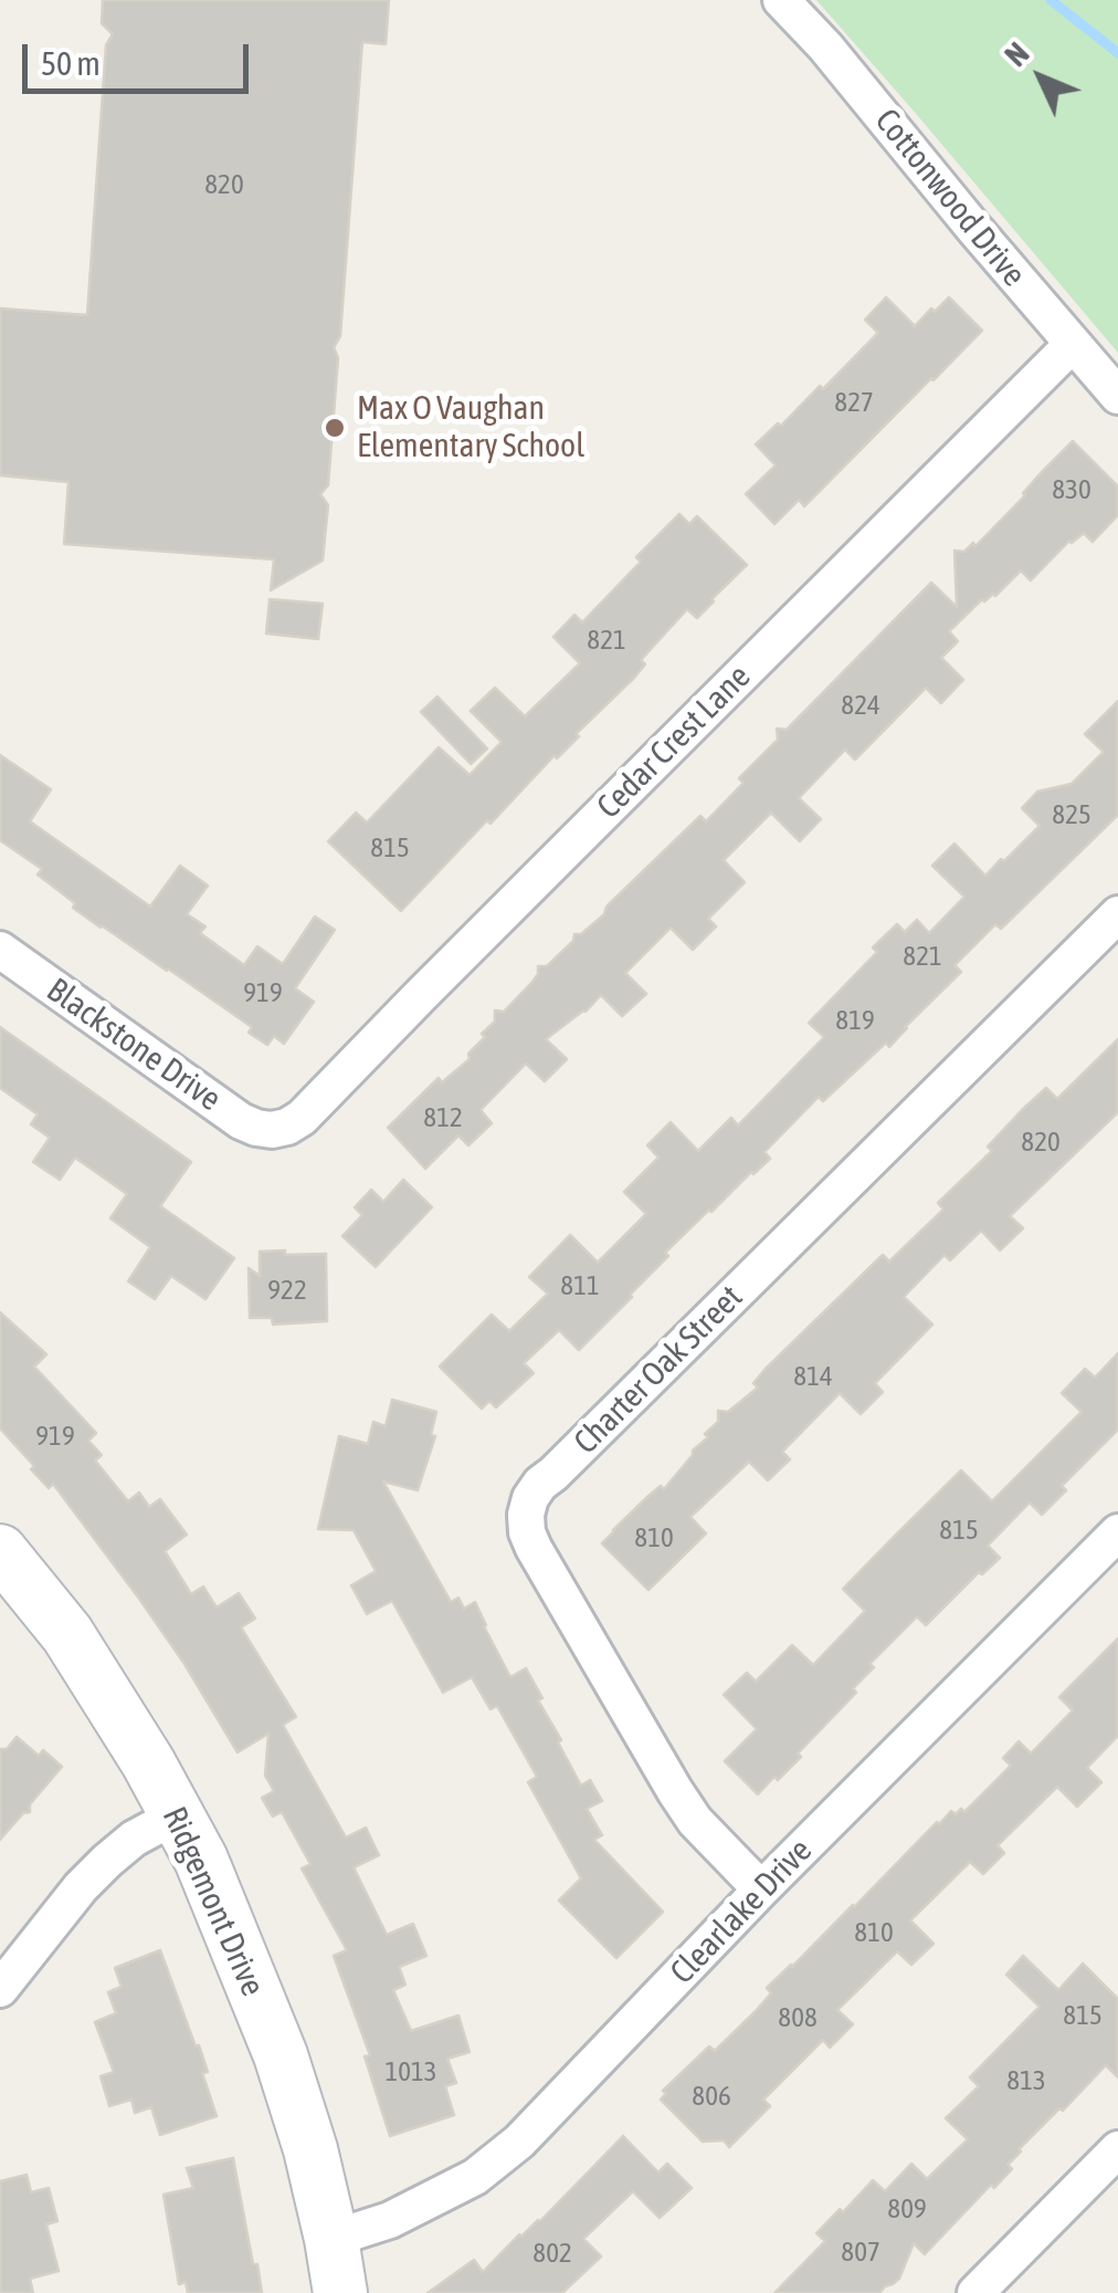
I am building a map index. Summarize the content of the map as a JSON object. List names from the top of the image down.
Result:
{
  "streets": {
    "street": [
      "Cottonwood Drive",
      "Cedar Crest Lane",
      "Blackstone Drive",
      "Charter Oak Street",
      "Ridgemont Drive",
      "Clearlake Drive"
    ]
  },
  "crossings": [
    ["Cottonwood Drive", "Cedar Crest Lane"],
    ["Cedar Crest Lane", "Blackstone Drive"],
    ["Charter Oak Street", "Clearlake Drive"],
    ["Ridgemont Drive", "Clearlake Drive"]
  ],
  "places": ["Max O Vaughan Elementary School"],
  "house_numbers": [
    "820",
    "827",
    "830",
    "821",
    "824",
    "825",
    "815",
    "821",
    "919",
    "819",
    "812",
    "820",
    "811",
    "922",
    "814",
    "919",
    "815",
    "810",
    "810",
    "815",
    "808",
    "1013",
    "813",
    "806",
    "809",
    "807",
    "802"
  ],
  "scale_bar": "50 m",
  "north": "top left"
}
